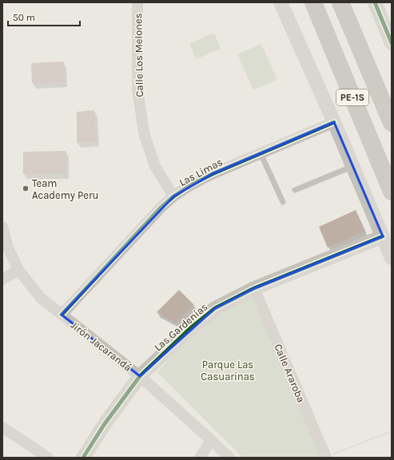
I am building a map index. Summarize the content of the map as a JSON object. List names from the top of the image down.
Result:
{
  "streets": {
    "highway": ["PE-1S"],
    "street": [
      "Calle Los Melones",
      "Las Limas",
      "Las Gardenias",
      "Jirón Jacarandá",
      "Calle Araroba"
    ]
  },
  "crossings": [
    ["Calle Los Melones", "Las Limas"],
    ["Las Limas", "Jirón Jacarandá"],
    ["Las Gardenias", "Jirón Jacarandá"],
    ["Las Gardenias", "Calle Araroba"]
  ],
  "parks": ["Parque Las Casuarinas"],
  "places": ["Team Academy Peru"],
  "scale_bar": "50 m"
}
